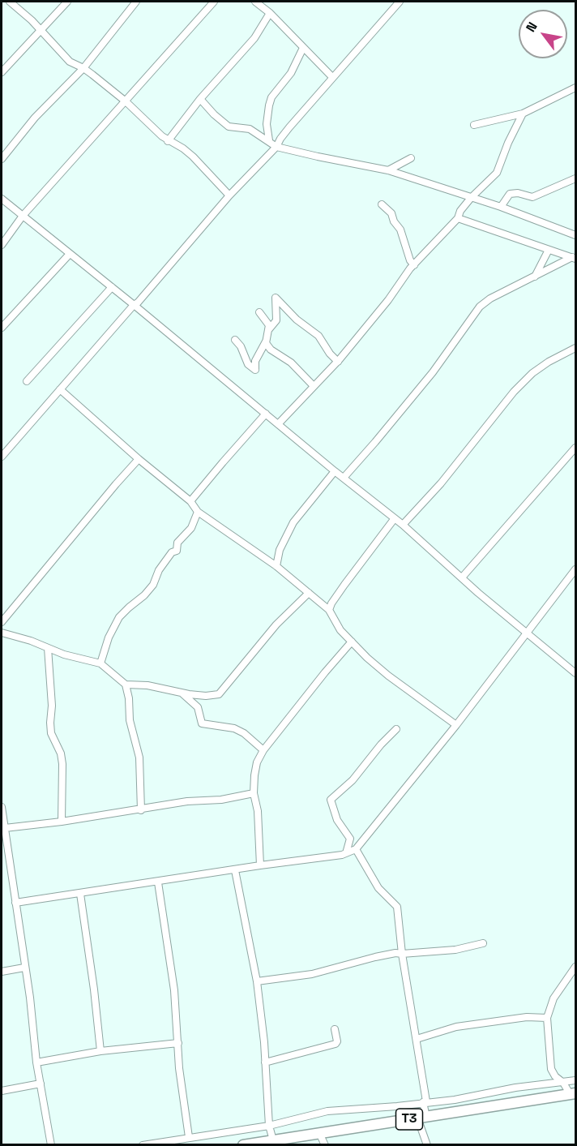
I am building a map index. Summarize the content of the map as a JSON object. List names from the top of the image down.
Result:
{
  "streets": {
    "highway": ["T3"]
  },
  "north": "top left"
}
